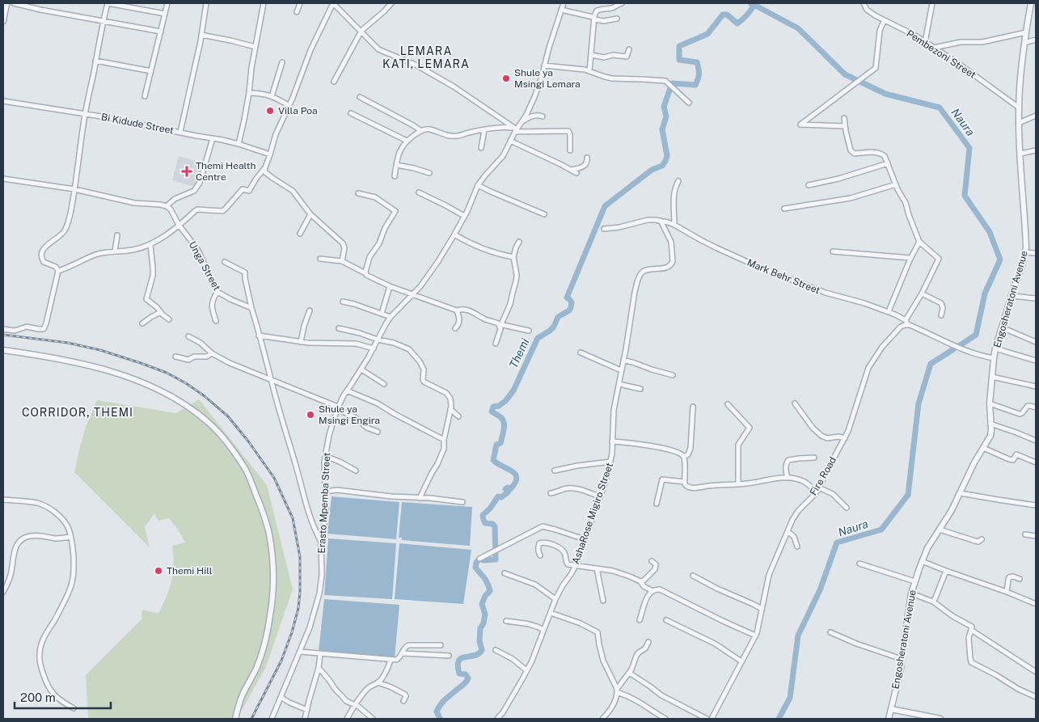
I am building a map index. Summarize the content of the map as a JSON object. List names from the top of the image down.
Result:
{
  "streets": {
    "street": [
      "Pembezoni Street",
      "Bi Kidude Street",
      "Unga Street",
      "Mark Behr Street",
      "Engosheratoni Avenue",
      "Fire Road",
      "Erasto Mpemba Street",
      "AshaRose Migiro Street"
    ]
  },
  "crossings": [
    ["Pembezoni Street", "Engosheratoni Avenue"],
    ["Mark Behr Street", "AshaRose Migiro Street"]
  ],
  "districts": ["LEMARA KATI, LEMARA", "CORRIDOR, THEMI"],
  "water": ["Naura", "Themi"],
  "places": {
    "other": [
      "Shule ya Msingi Lemara",
      "Villa Poa",
      "Shule ya Msingi Engira",
      "Themi Hill"
    ],
    "health": ["Themi Health Centre"]
  },
  "scale_bar": "200 m"
}
